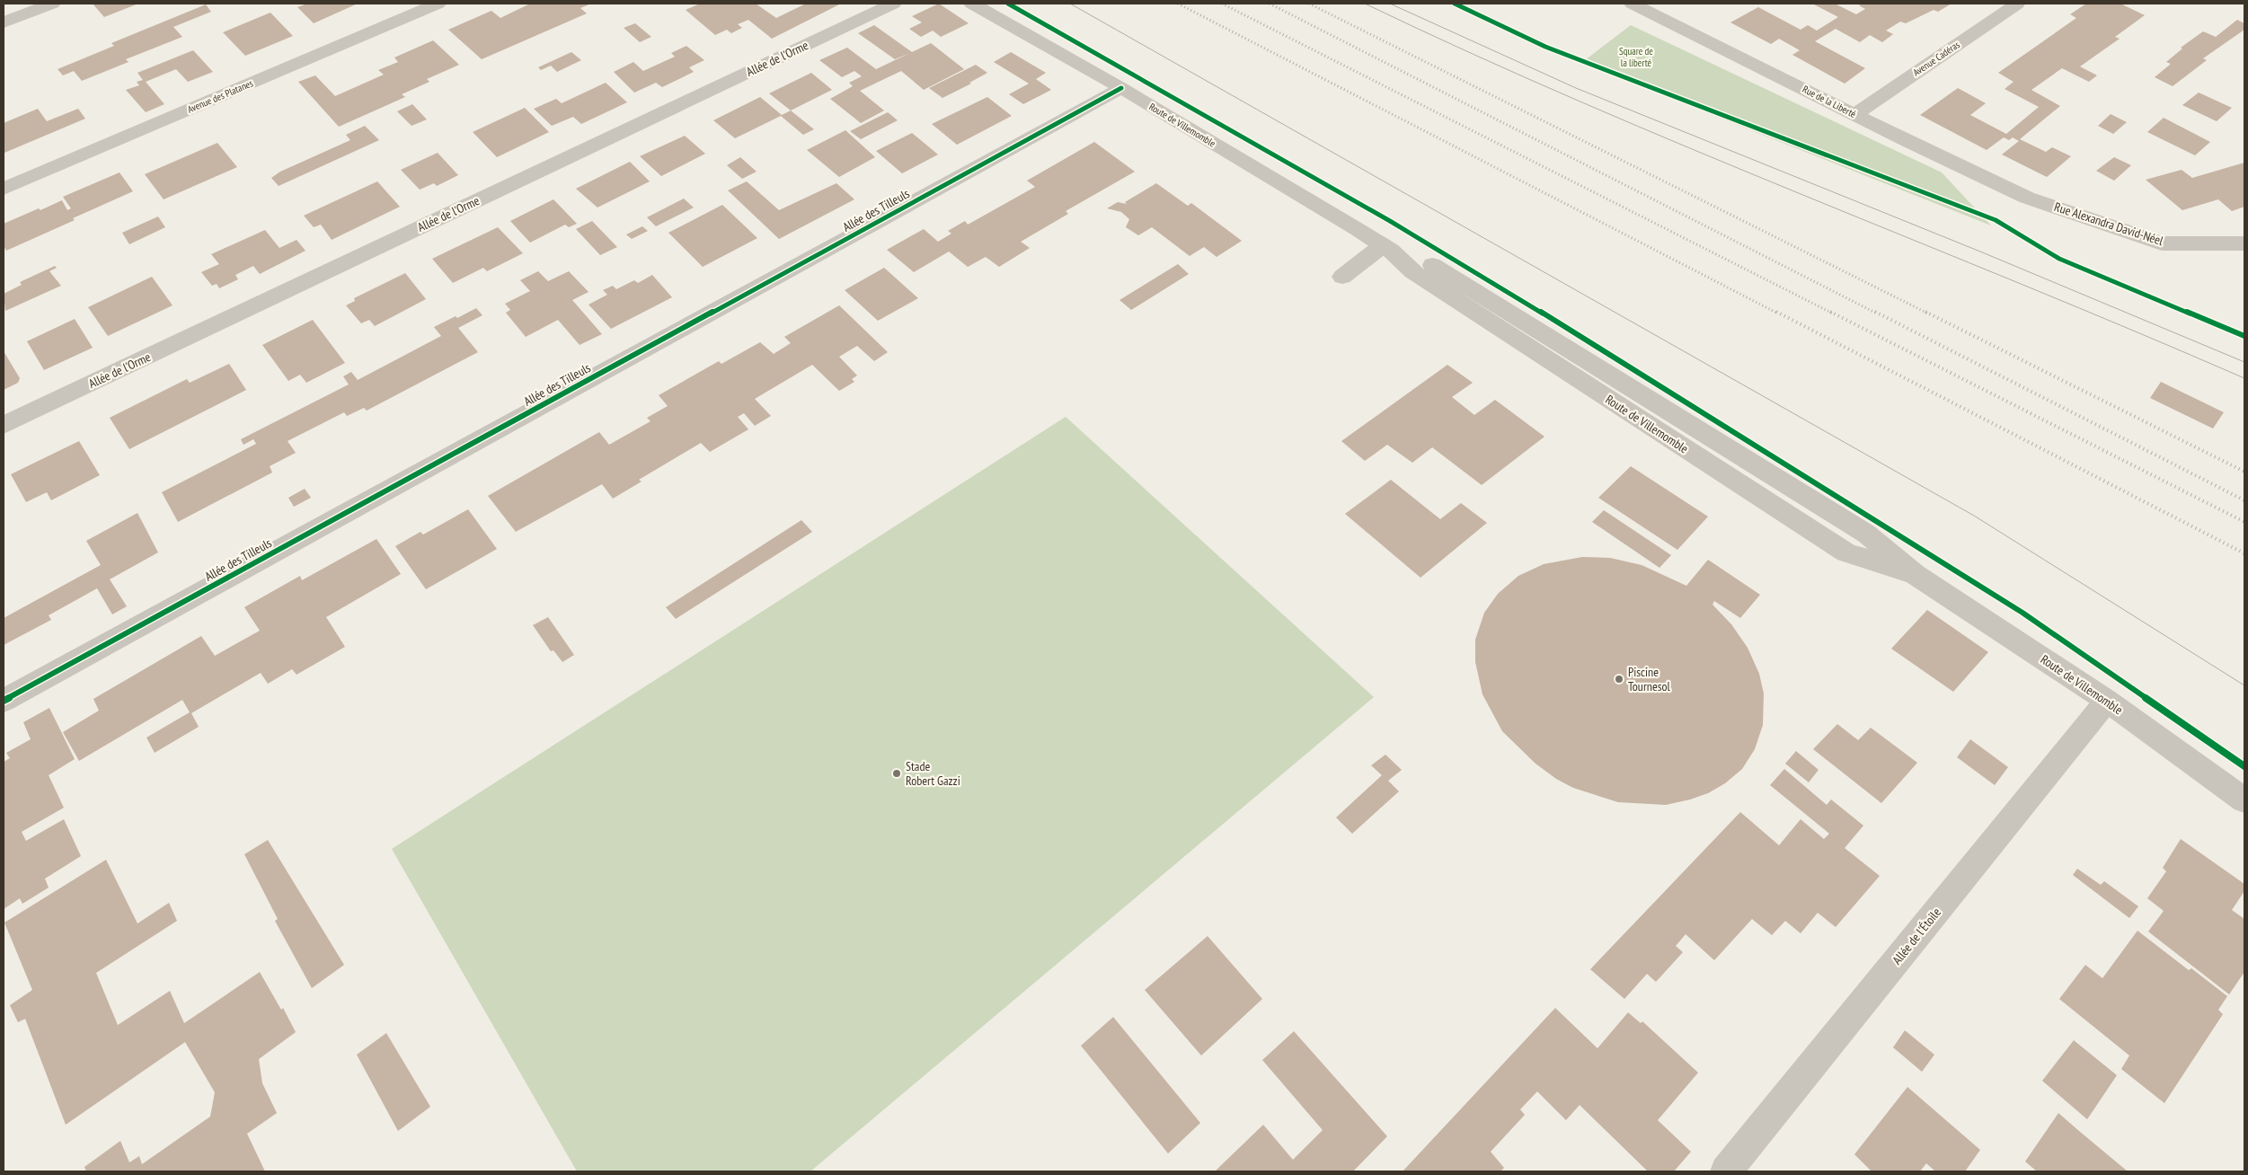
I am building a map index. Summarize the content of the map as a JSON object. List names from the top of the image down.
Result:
{
  "streets": {
    "street": [
      "Allée de l'Orme",
      "Avenue Cadéras",
      "Avenue des Platanes",
      "Rue de la Liberté",
      "Route de Villemomble",
      "Allée des Tilleuls",
      "Rue Alexandra David-Néel",
      "Allée de l'Étoile"
    ]
  },
  "crossings": [
    ["Avenue Cadéras", "Rue de la Liberté"],
    ["Rue de la Liberté", "Rue Alexandra David-Néel"],
    ["Route de Villemomble", "Allée des Tilleuls"],
    ["Route de Villemomble", "Allée de l'Étoile"]
  ],
  "parks": ["Square de la liberté"],
  "places": ["Piscine Tournesol", "Stade Robert Gazzi"]
}
